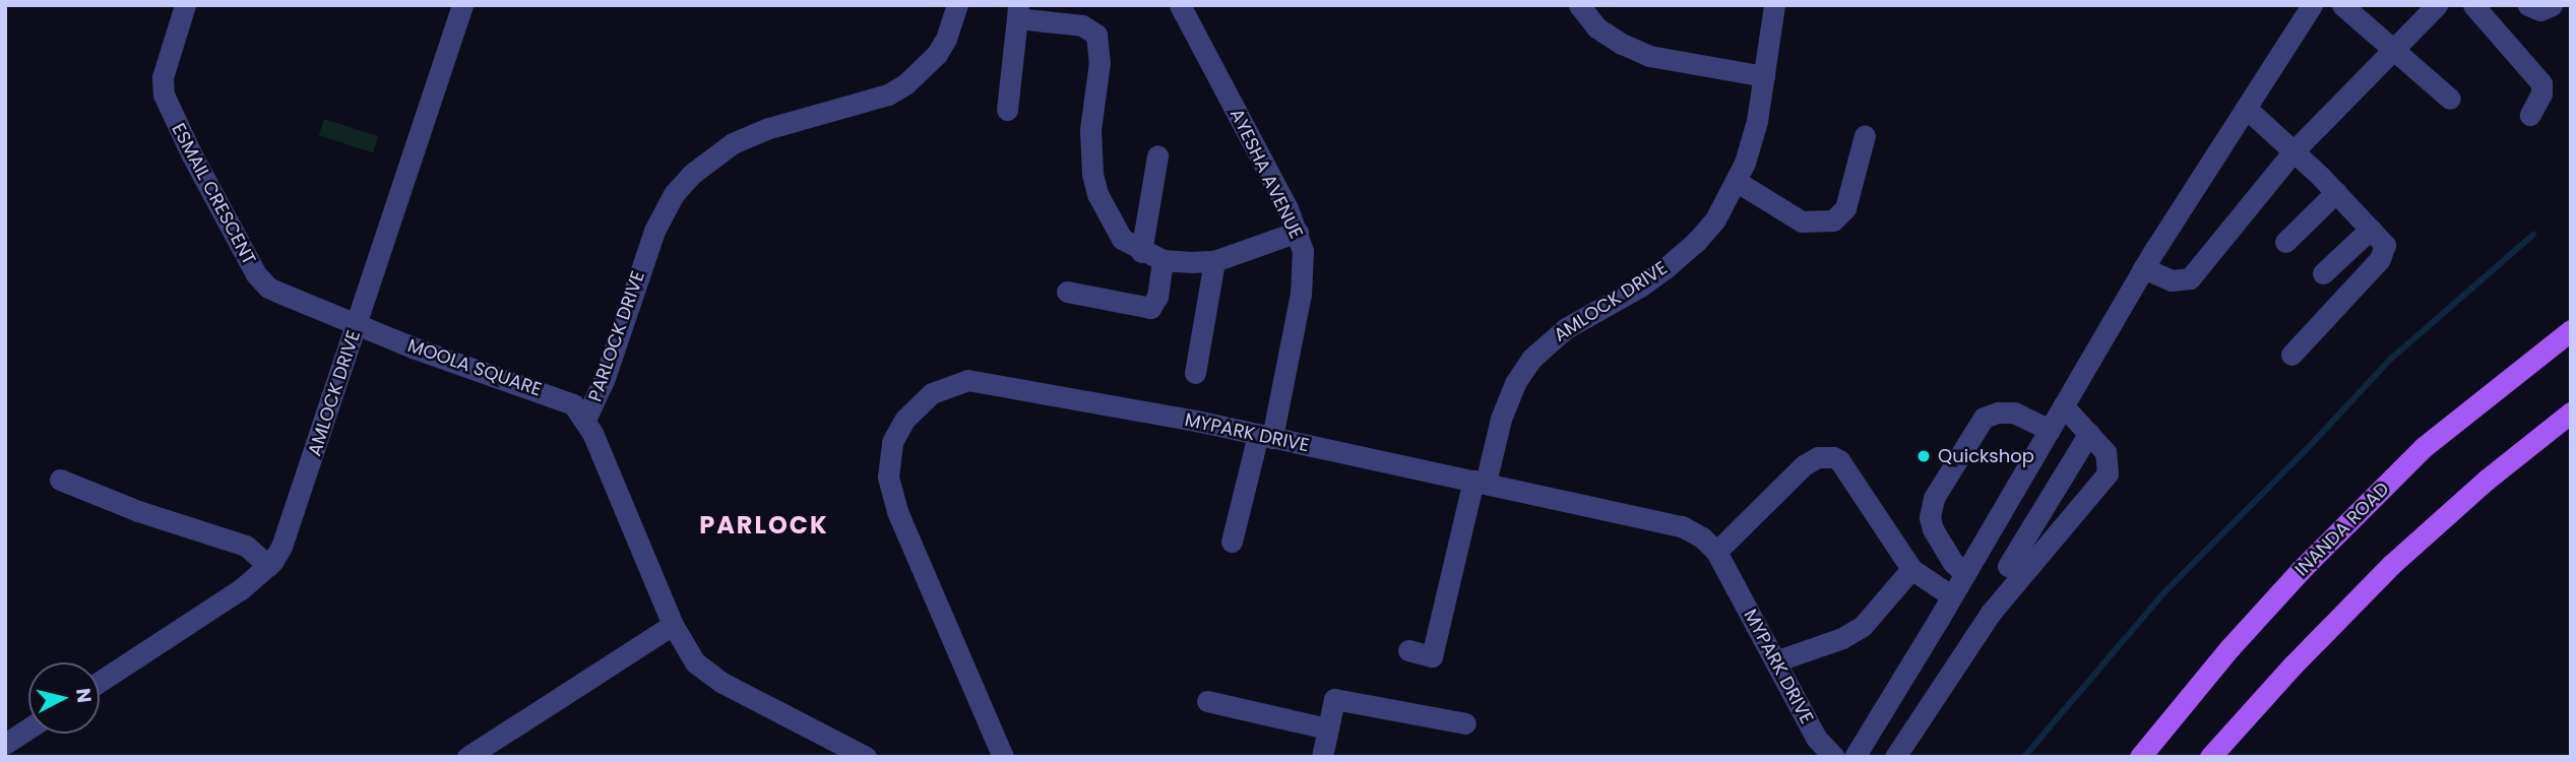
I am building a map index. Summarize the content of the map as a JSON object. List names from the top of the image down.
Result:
{
  "streets": {
    "main road": ["INANDA ROAD"],
    "street": [
      "AYESHA AVENUE",
      "ESMAIL CRESCENT",
      "AMLOCK DRIVE",
      "PARLOCK DRIVE",
      "MOOLA SQUARE",
      "MYPARK DRIVE"
    ]
  },
  "crossings": [
    ["AYESHA AVENUE", "MYPARK DRIVE"],
    ["ESMAIL CRESCENT", "AMLOCK DRIVE"],
    ["ESMAIL CRESCENT", "MOOLA SQUARE"],
    ["AMLOCK DRIVE", "MOOLA SQUARE"],
    ["AMLOCK DRIVE", "MYPARK DRIVE"],
    ["PARLOCK DRIVE", "MOOLA SQUARE"]
  ],
  "districts": ["PARLOCK"],
  "places": ["Quickshop"],
  "north": "right"
}
